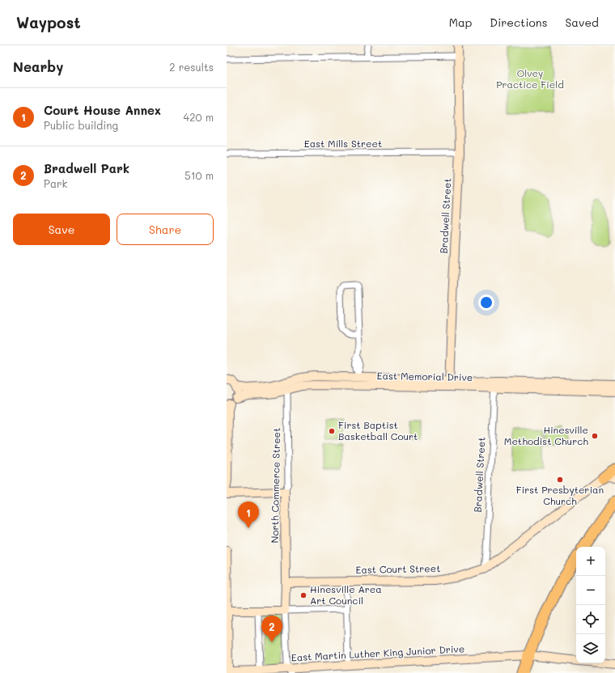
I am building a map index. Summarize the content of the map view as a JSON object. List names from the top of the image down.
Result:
{
  "streets": {
    "street": [
      "East Mills Street",
      "Bradwell Street",
      "East Memorial Drive",
      "North Commerce Street",
      "East Court Street",
      "East Martin Luther King Junior Drive"
    ]
  },
  "crossings": [
    ["East Mills Street", "Bradwell Street"],
    ["Bradwell Street", "East Memorial Drive"],
    ["Bradwell Street", "East Court Street"],
    ["East Memorial Drive", "North Commerce Street"],
    ["North Commerce Street", "East Court Street"]
  ],
  "parks": ["Olvey Practice Field"],
  "places": [
    "First Baptist Basketball Court",
    "Hinesville Methodist Church",
    "First Presbyterian Church",
    "Hinesville Area Art Council"
  ],
  "page": {
    "header": "Waypost",
    "nav": ["Map", "Directions", "Saved"],
    "heading": ["Nearby", "2 results"],
    "list": [
      {
        "mark": "1",
        "name": "Court House Annex",
        "note": "Public building",
        "value": "420 m"
      },
      {
        "mark": "2",
        "name": "Bradwell Park",
        "note": "Park",
        "value": "510 m"
      }
    ],
    "buttons": ["Save", "Share"],
    "pins": ["1", "2"],
    "map_buttons": ["+", "−"]
  }
}
